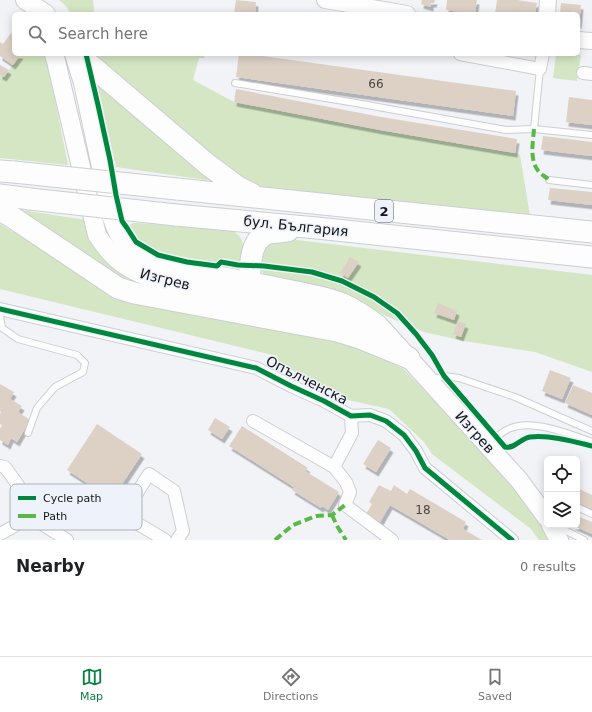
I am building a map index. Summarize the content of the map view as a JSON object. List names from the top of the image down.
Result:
{
  "streets": {
    "highway": ["2", "бул. България"],
    "main road": ["Изгрев"],
    "street": ["Опълченска"]
  },
  "house_numbers": ["66", "18"],
  "legend": ["Cycle path", "Path"],
  "page": {
    "search": "Search here",
    "heading": ["Nearby", "0 results"],
    "nav": ["Map", "Directions", "Saved"]
  }
}
